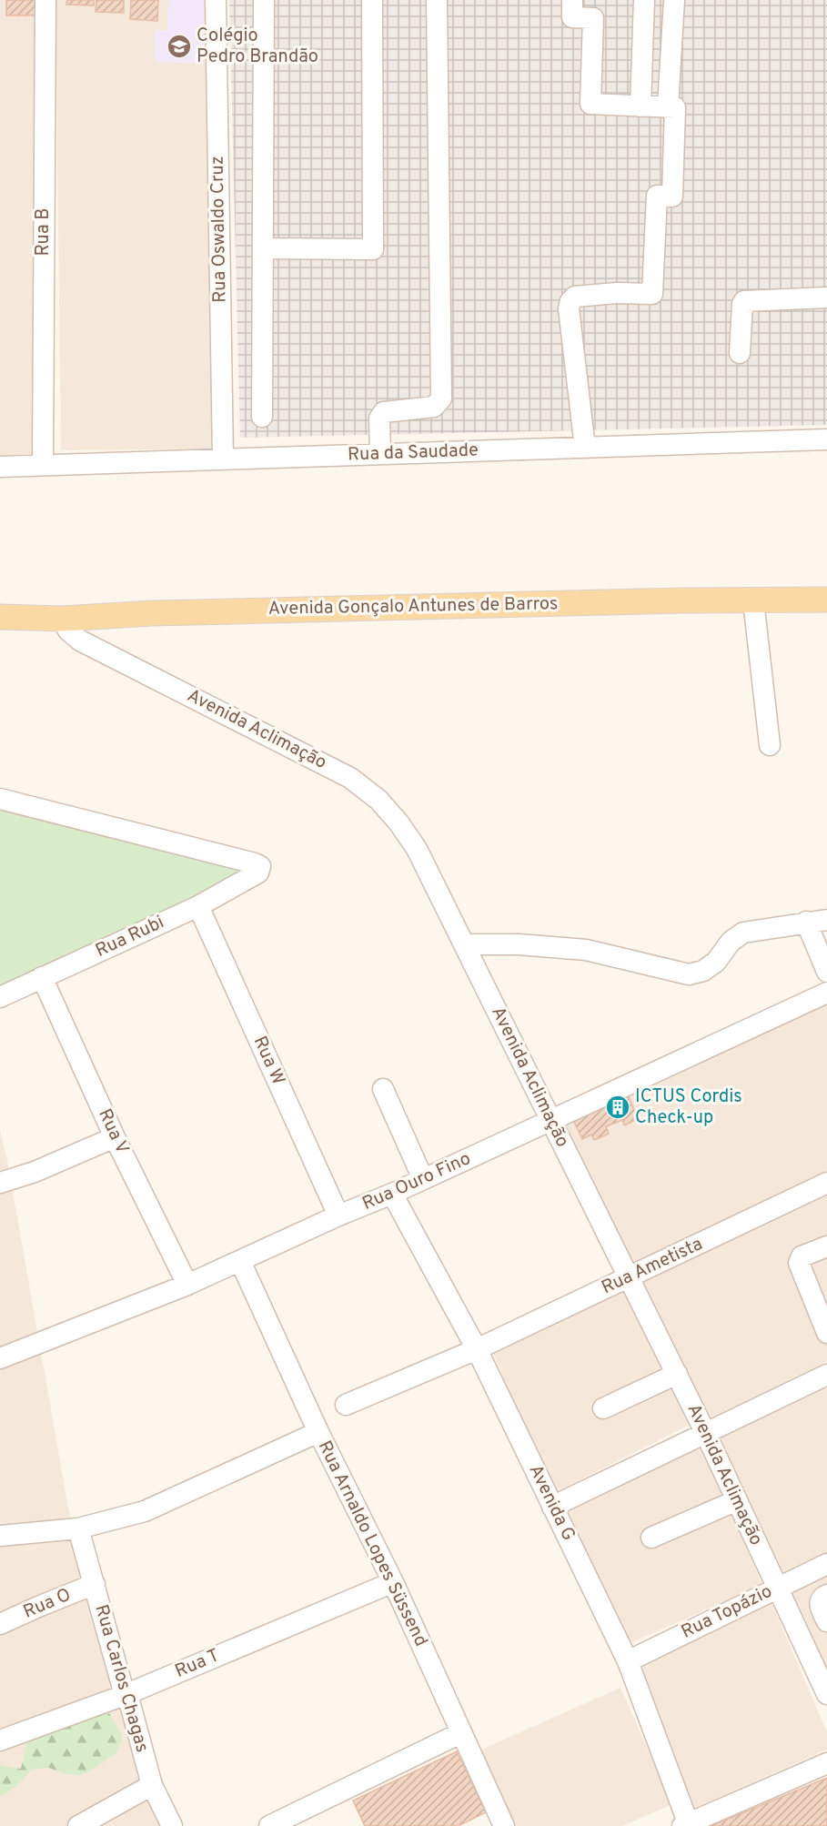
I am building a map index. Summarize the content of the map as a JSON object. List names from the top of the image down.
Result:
{
  "streets": {
    "main road": ["Avenida Gonçalo Antunes de Barros"],
    "street": [
      "Rua Oswaldo Cruz",
      "Rua B",
      "Rua da Saudade",
      "Avenida Aclimação",
      "Rua Rubi",
      "Rua W",
      "Rua V",
      "Rua Ouro Fino",
      "Rua Ametista",
      "Avenida G",
      "Rua Arnaldo Lopes Süssend",
      "Rua O",
      "Rua Topázio",
      "Rua T",
      "Rua Carlos Chagas"
    ]
  },
  "crossings": [
    ["Rua Oswaldo Cruz", "Rua da Saudade"],
    ["Rua B", "Rua da Saudade"],
    ["Avenida Gonçalo Antunes de Barros", "Avenida Aclimação"],
    ["Avenida Aclimação", "Rua Ouro Fino"],
    ["Avenida Aclimação", "Rua Ametista"],
    ["Avenida Aclimação", "Rua Topázio"],
    ["Rua Rubi", "Rua W"],
    ["Rua Rubi", "Rua V"],
    ["Rua W", "Rua Ouro Fino"],
    ["Rua V", "Rua Ouro Fino"],
    ["Rua Ouro Fino", "Avenida G"],
    ["Rua Ouro Fino", "Rua Arnaldo Lopes Süssend"],
    ["Rua Ametista", "Avenida G"],
    ["Avenida G", "Rua Topázio"],
    ["Rua Arnaldo Lopes Süssend", "Rua T"],
    ["Rua O", "Rua Carlos Chagas"],
    ["Rua T", "Rua Carlos Chagas"]
  ],
  "places": {
    "school or university": ["Colégio Pedro Brandão"],
    "building": ["ICTUS Cordis Check-up"]
  }
}
